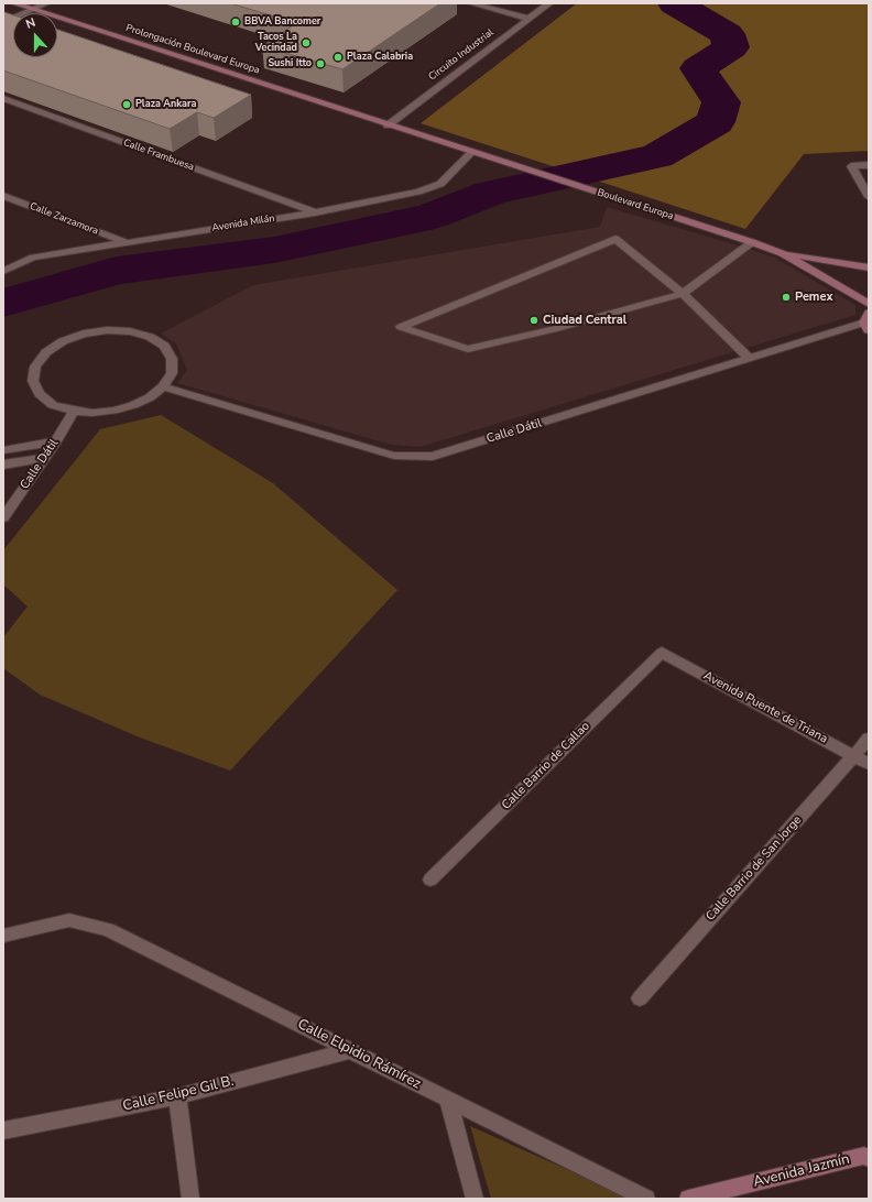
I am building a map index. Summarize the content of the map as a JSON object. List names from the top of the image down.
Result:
{
  "streets": {
    "main road": ["Prolongación Boulevard Europa", "Boulevard Europa", "Avenida Jazmín"],
    "street": [
      "Circuito Industrial",
      "Calle Frambuesa",
      "Calle Zarzamora",
      "Avenida Milán",
      "Calle Dátil",
      "Avenida Puente de Triana",
      "Calle Barrio de Callao",
      "Calle Barrio de San Jorge",
      "Calle Elpidio Rámírez",
      "Calle Felipe Gil B."
    ]
  },
  "crossings": [
    ["Prolongación Boulevard Europa", "Circuito Industrial"],
    ["Prolongación Boulevard Europa", "Boulevard Europa"],
    ["Prolongación Boulevard Europa", "Avenida Milán"],
    ["Calle Frambuesa", "Avenida Milán"],
    ["Calle Zarzamora", "Avenida Milán"],
    ["Avenida Puente de Triana", "Calle Barrio de Callao"],
    ["Avenida Puente de Triana", "Calle Barrio de San Jorge"],
    ["Calle Elpidio Rámírez", "Calle Felipe Gil B."]
  ],
  "places": [
    "BBVA Bancomer",
    "Tacos La Vecindad",
    "Plaza Calabria",
    "Sushi Itto",
    "Plaza Ankara",
    "Pemex",
    "Ciudad Central"
  ],
  "north": "top"
}
